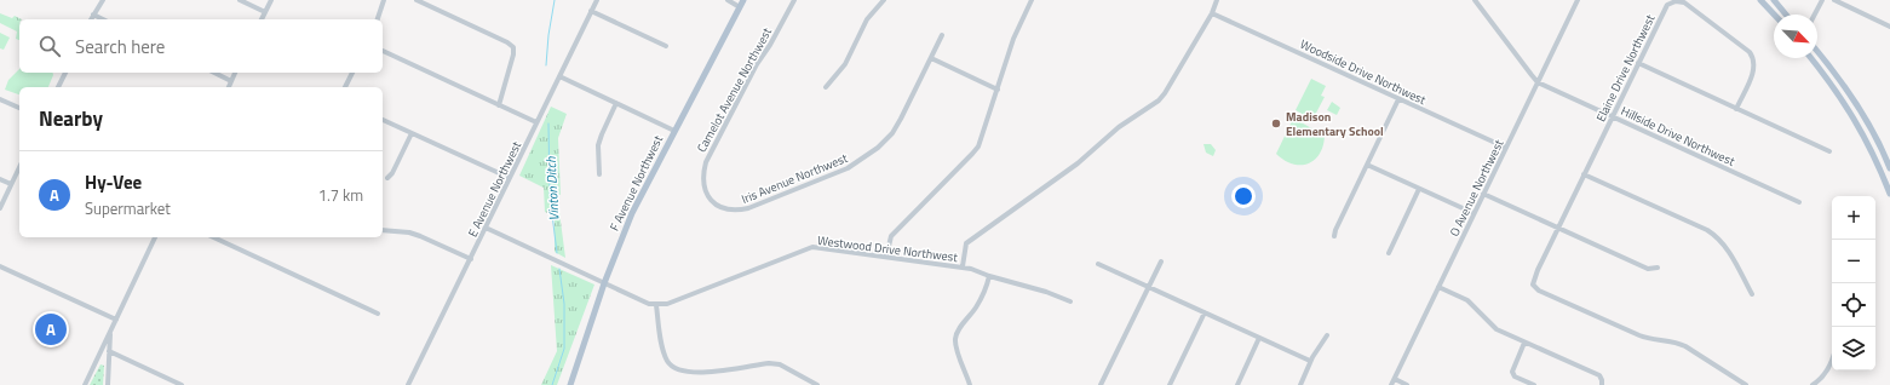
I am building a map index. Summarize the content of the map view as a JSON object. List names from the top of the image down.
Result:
{
  "streets": {
    "main road": ["F Avenue Northwest"],
    "street": [
      "Elaine Drive Northwest",
      "Woodside Drive Northwest",
      "Camelot Avenue Northwest",
      "Hillside Drive Northwest",
      "Iris Avenue Northwest",
      "O Avenue Northwest",
      "E Avenue Northwest",
      "Westwood Drive Northwest"
    ]
  },
  "crossings": [
    ["Elaine Drive Northwest", "Hillside Drive Northwest"],
    ["Woodside Drive Northwest", "O Avenue Northwest"],
    ["Woodside Drive Northwest", "Westwood Drive Northwest"],
    ["Camelot Avenue Northwest", "Iris Avenue Northwest"],
    ["Hillside Drive Northwest", "O Avenue Northwest"]
  ],
  "water": ["Vinton Ditch"],
  "places": ["Madison Elementary School"],
  "north": "bottom right",
  "page": {
    "search": "Search here",
    "heading": "Nearby",
    "list": [
      {
        "mark": "A",
        "name": "Hy-Vee",
        "note": "Supermarket",
        "value": "1.7 km"
      }
    ],
    "map_buttons": ["+", "−"],
    "pins": "A"
  }
}
